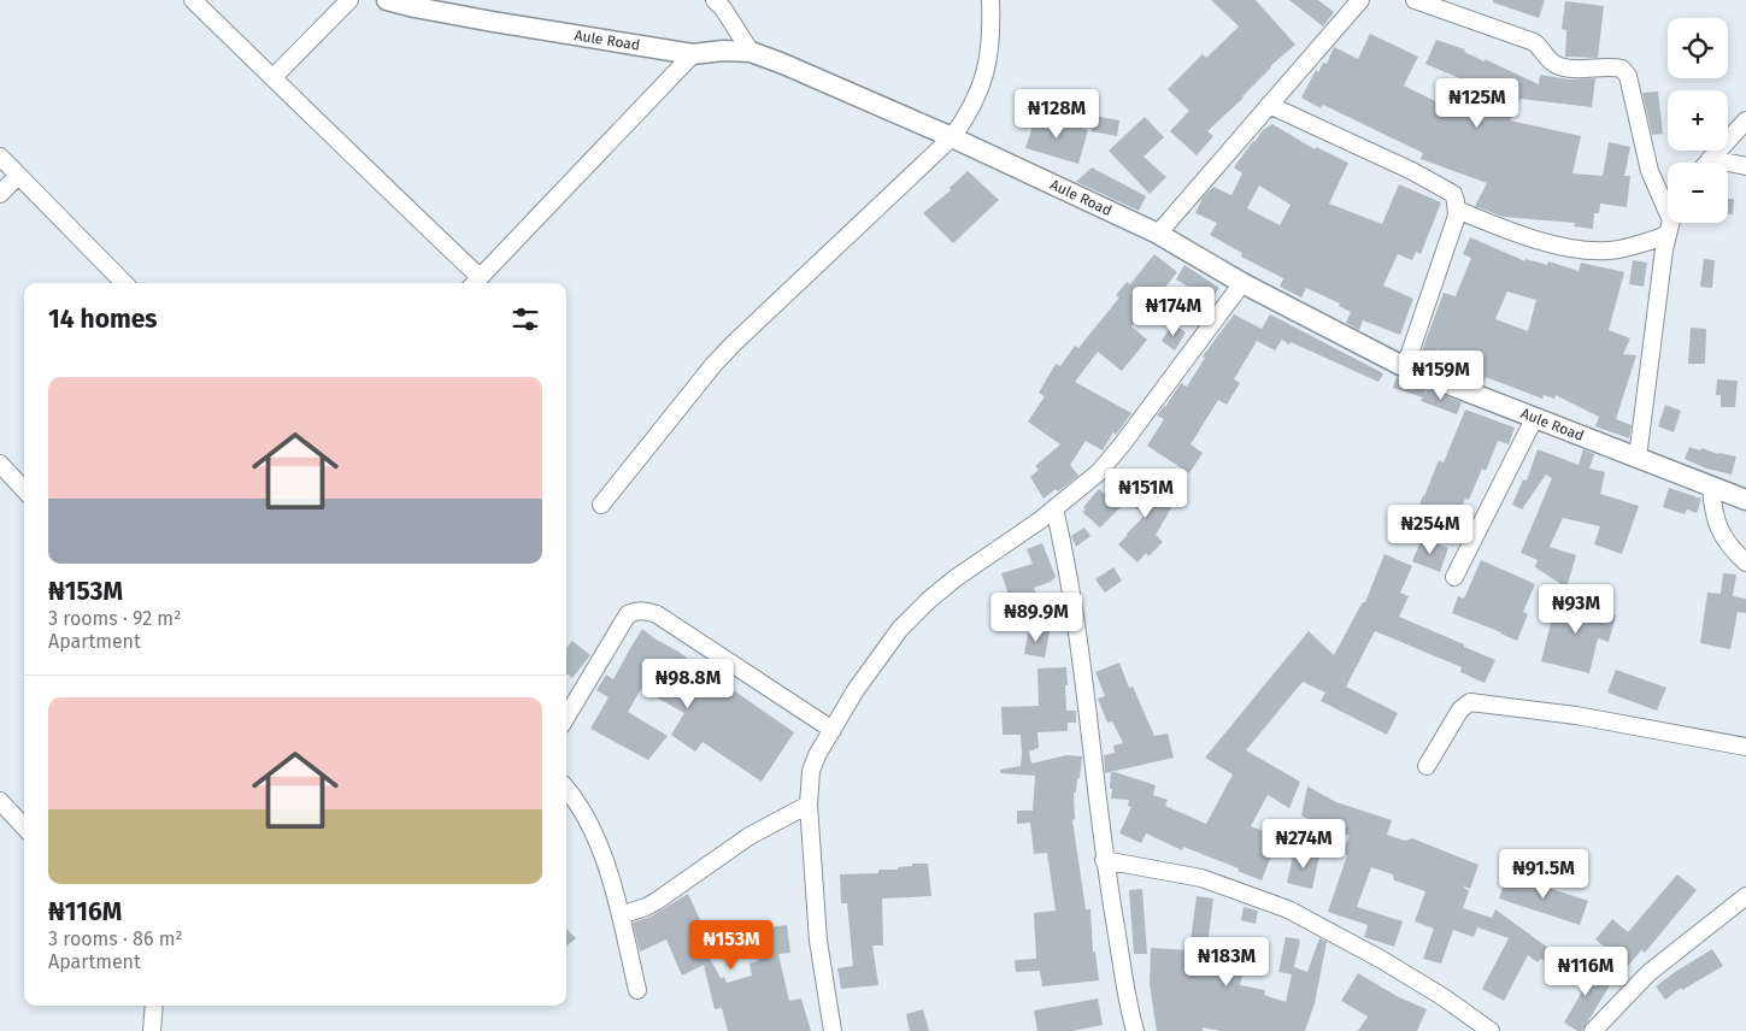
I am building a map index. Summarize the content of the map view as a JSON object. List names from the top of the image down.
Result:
{
  "streets": {
    "street": ["Aule Road"]
  },
  "page": {
    "map_buttons": ["+", "−"],
    "price": [
      "₦125M",
      "₦128M",
      "₦174M",
      "₦159M",
      "₦151M",
      "₦254M",
      "₦93M",
      "₦89.9M",
      "₦98.8M",
      "₦274M",
      "₦91.5M",
      "₦153M",
      "₦183M",
      "₦116M"
    ],
    "heading": "14 homes",
    "list": [
      {
        "name": "₦153M",
        "note": "3 rooms · 92 m² · Apartment"
      },
      {
        "name": "₦116M",
        "note": "3 rooms · 86 m² · Apartment"
      }
    ]
  }
}
